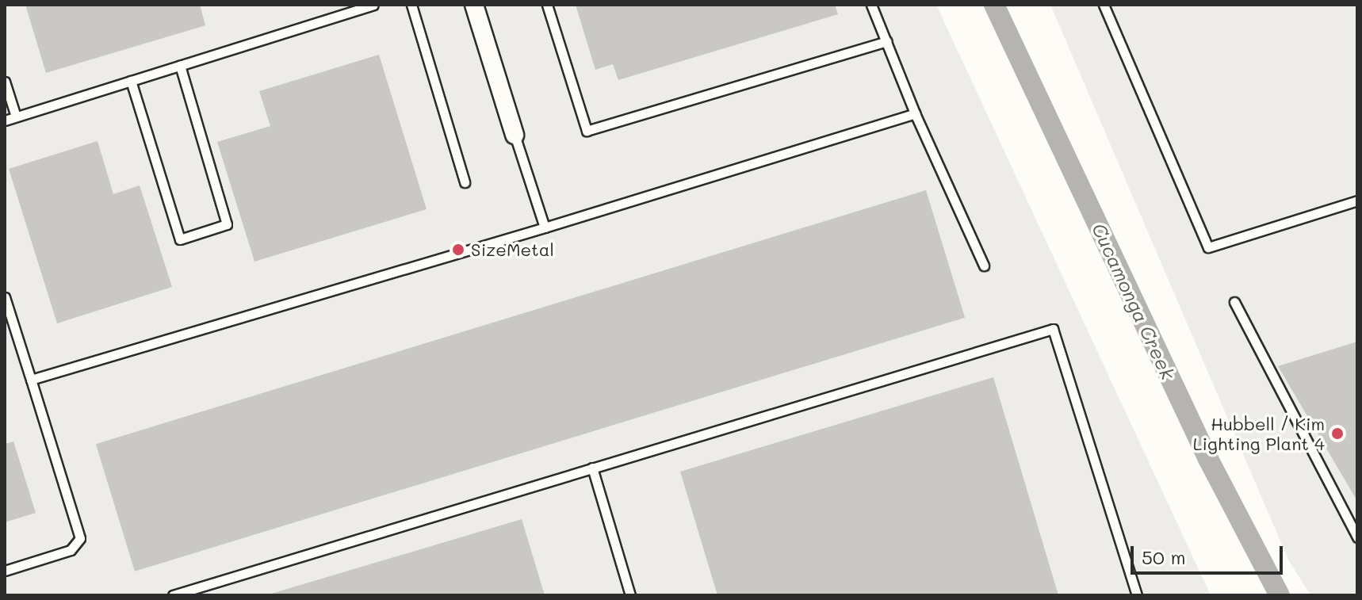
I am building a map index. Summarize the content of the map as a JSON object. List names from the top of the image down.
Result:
{
  "water": ["Cucamonga Creek"],
  "places": ["SizeMetal", "Hubbell / Kim Lighting Plant 4"],
  "scale_bar": "50 m"
}
